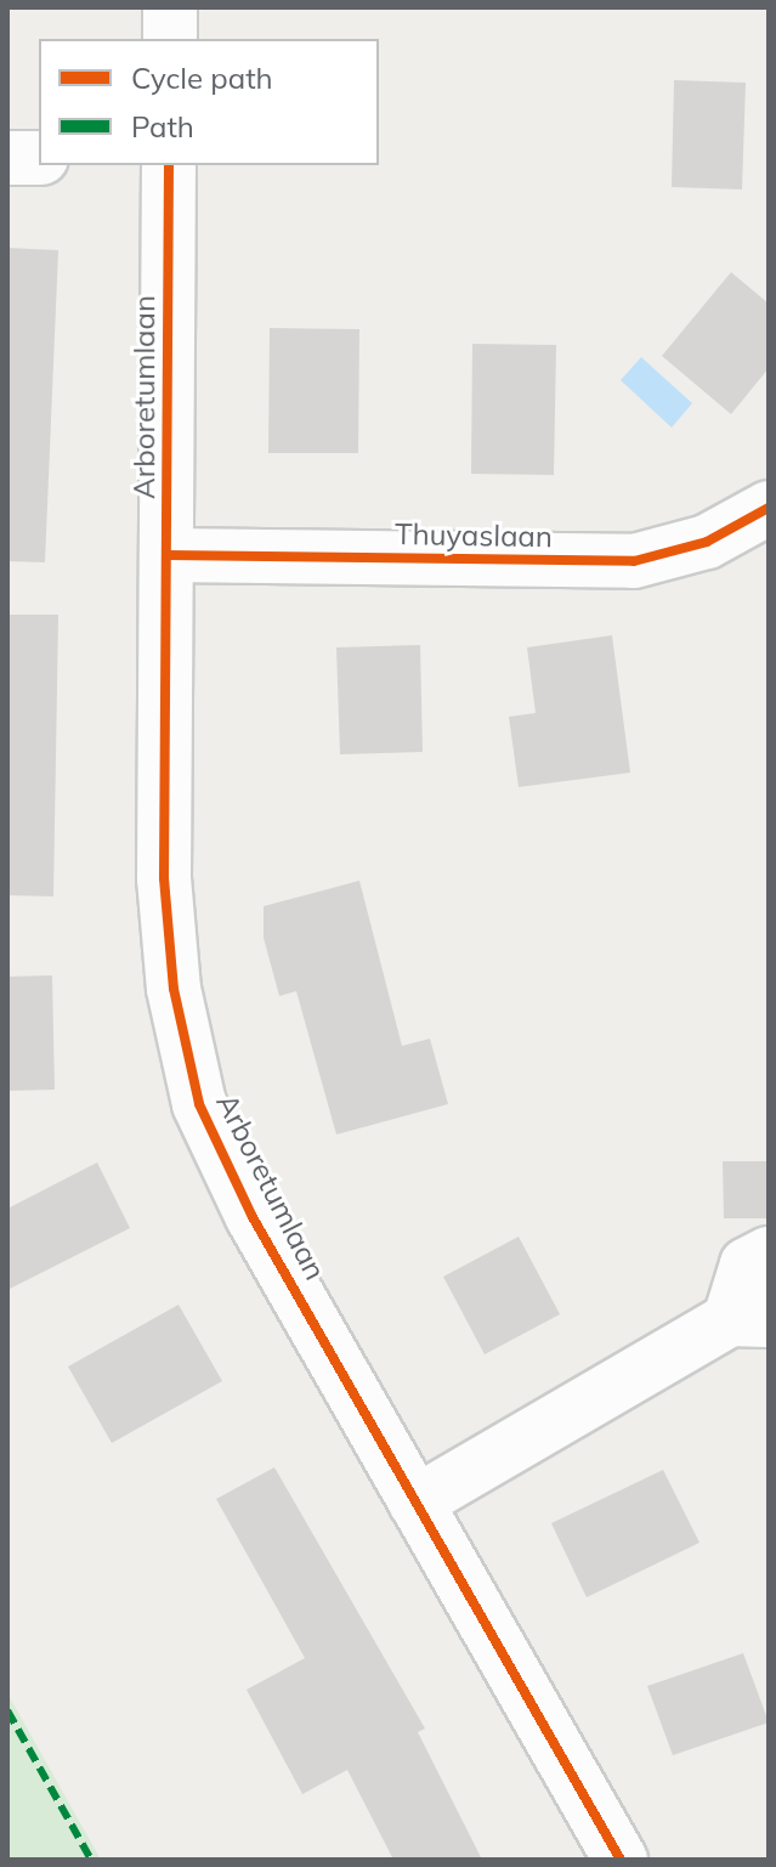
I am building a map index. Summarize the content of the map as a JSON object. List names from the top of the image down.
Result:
{
  "streets": {
    "street": ["Arboretumlaan", "Thuyaslaan"]
  },
  "crossings": [
    ["Arboretumlaan", "Thuyaslaan"]
  ],
  "legend": ["Cycle path", "Path"]
}
